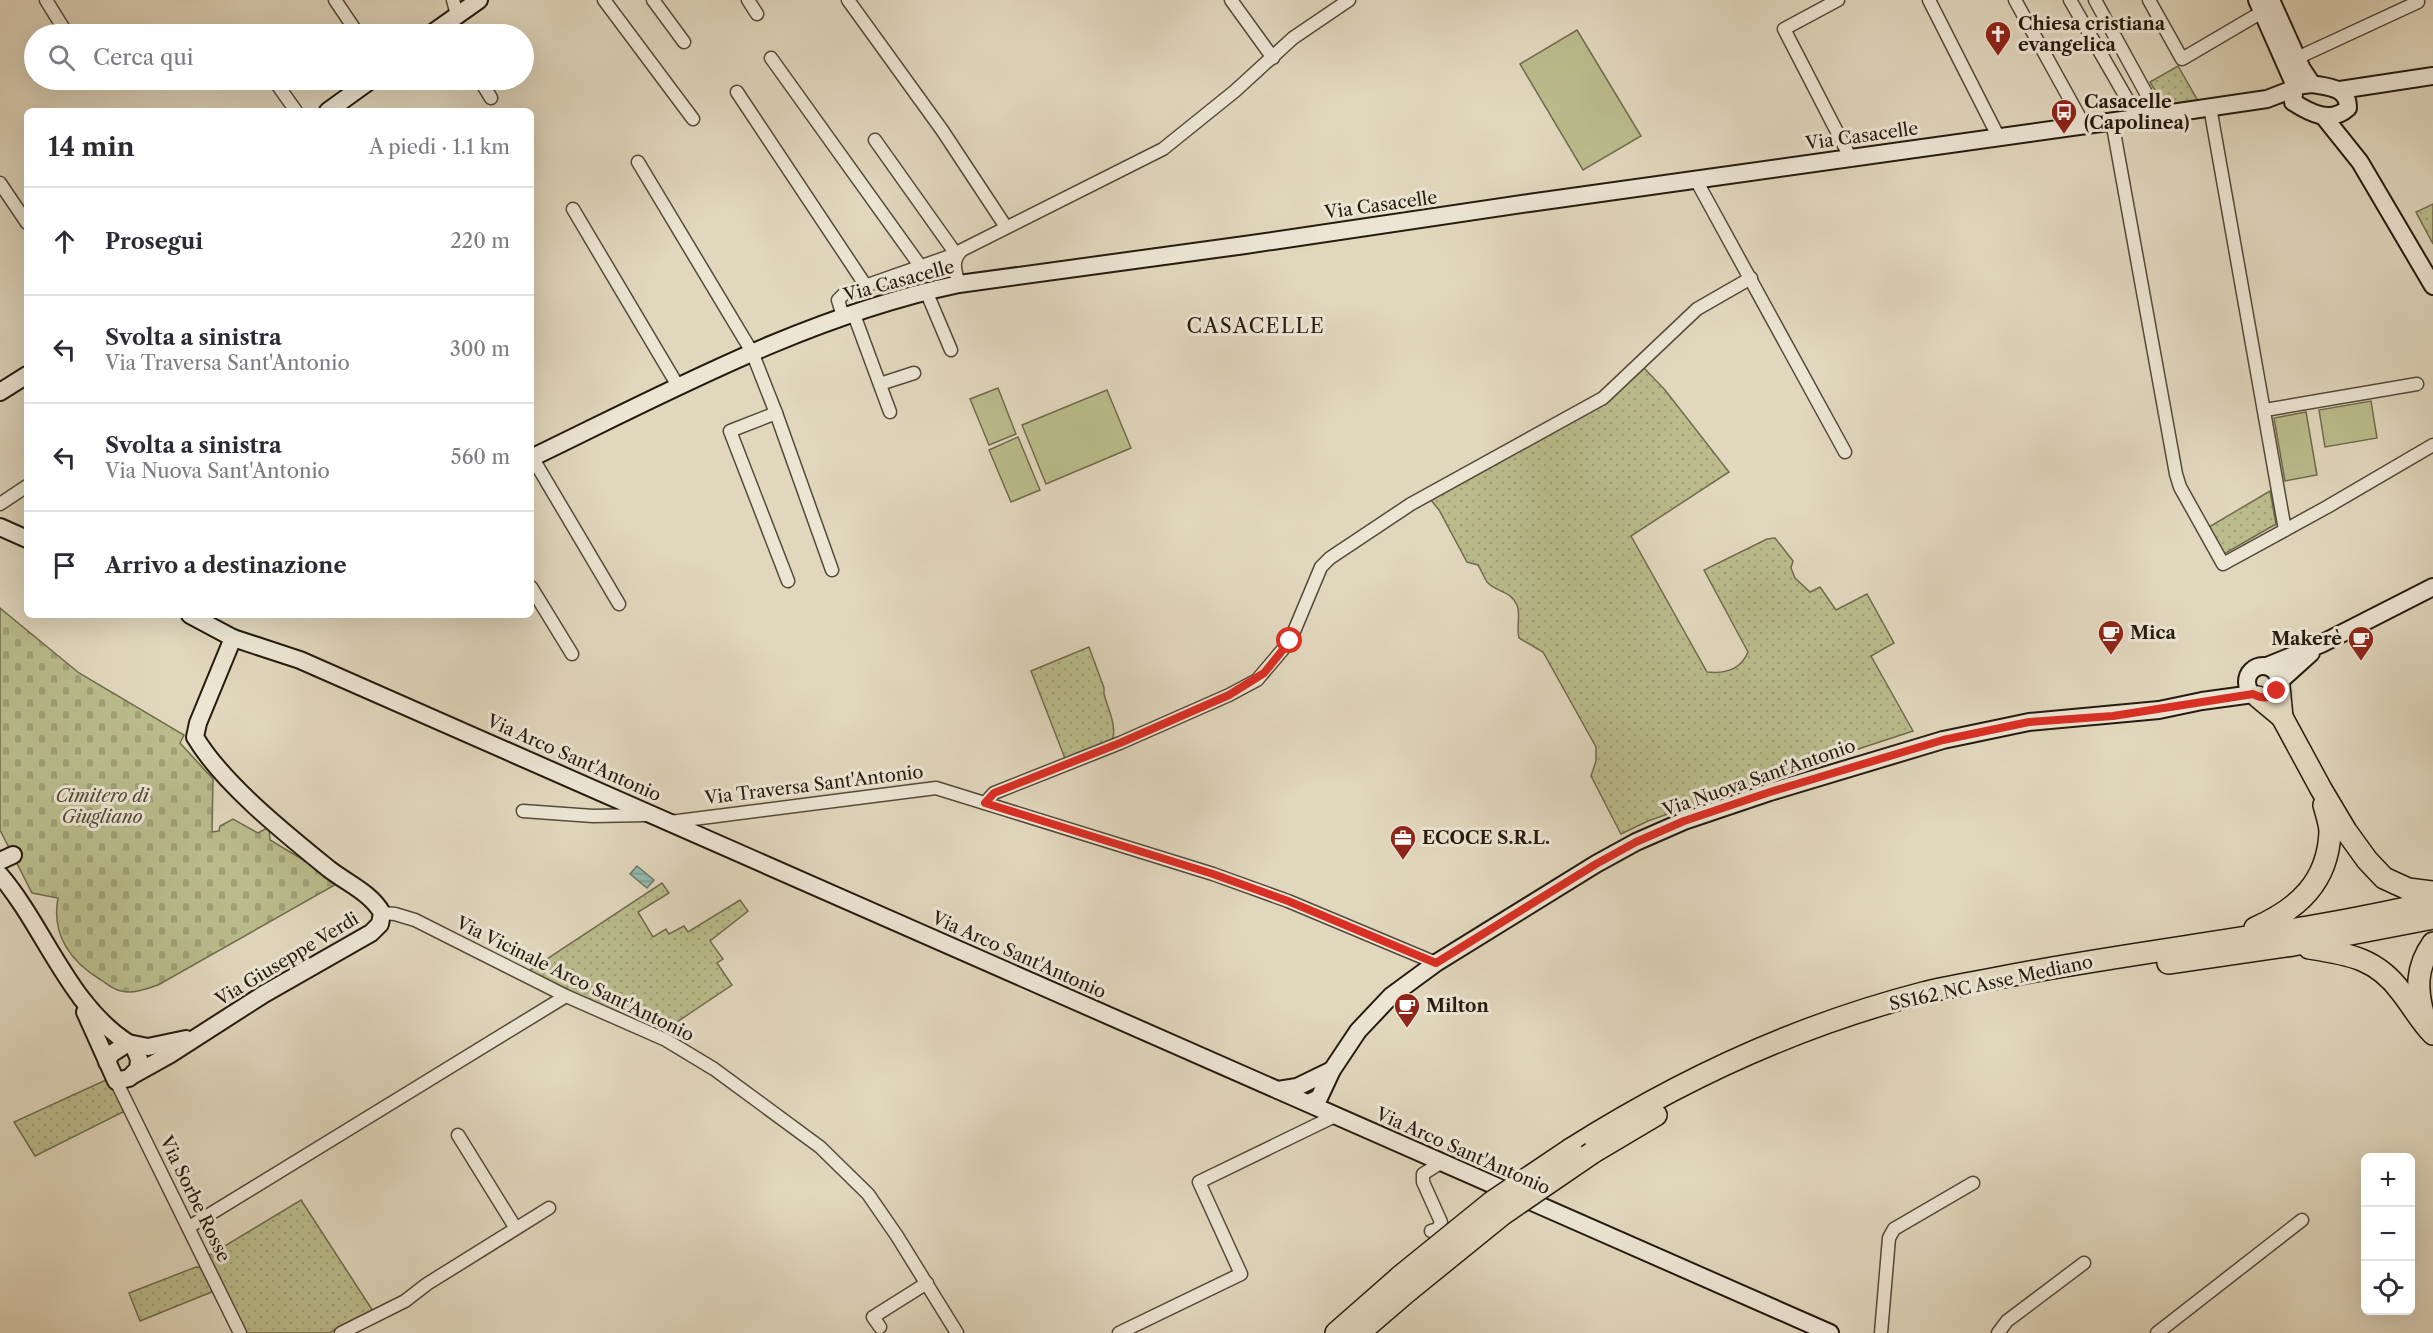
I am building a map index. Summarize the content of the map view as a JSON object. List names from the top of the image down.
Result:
{
  "streets": {
    "highway": ["SS162 NC Asse Mediano"],
    "street": [
      "Via Casacelle",
      "Via Arco Sant'Antonio",
      "Via Nuova Sant'Antonio",
      "Via Traversa Sant'Antonio",
      "Via Giuseppe Verdi",
      "Via Vicinale Arco Sant'Antonio",
      "Via Sorbe Rosse"
    ]
  },
  "crossings": [
    ["Via Arco Sant'Antonio", "Via Nuova Sant'Antonio"],
    ["Via Arco Sant'Antonio", "Via Traversa Sant'Antonio"],
    ["Via Arco Sant'Antonio", "Via Giuseppe Verdi"],
    ["Via Nuova Sant'Antonio", "Via Traversa Sant'Antonio"],
    ["Via Giuseppe Verdi", "Via Vicinale Arco Sant'Antonio"],
    ["Via Giuseppe Verdi", "Via Sorbe Rosse"]
  ],
  "districts": ["CASACELLE"],
  "parks": ["Cimitero di Giugliano"],
  "places": {
    "church": ["Chiesa cristiana evangelica"],
    "bus stop": ["Casacelle (Capolinea)"],
    "cafe": ["Mica", "Makerè", "Milton"],
    "office": ["ECOCE S.R.L."]
  },
  "page": {
    "search": "Cerca qui",
    "heading": ["14 min", "A piedi · 1.1 km"],
    "list": [
      ["Prosegui", "220 m"],
      ["Svolta a sinistra", "Via Traversa Sant'Antonio", "300 m"],
      ["Svolta a sinistra", "Via Nuova Sant'Antonio", "560 m"],
      "Arrivo a destinazione"
    ],
    "map_buttons": ["+", "−"]
  }
}
